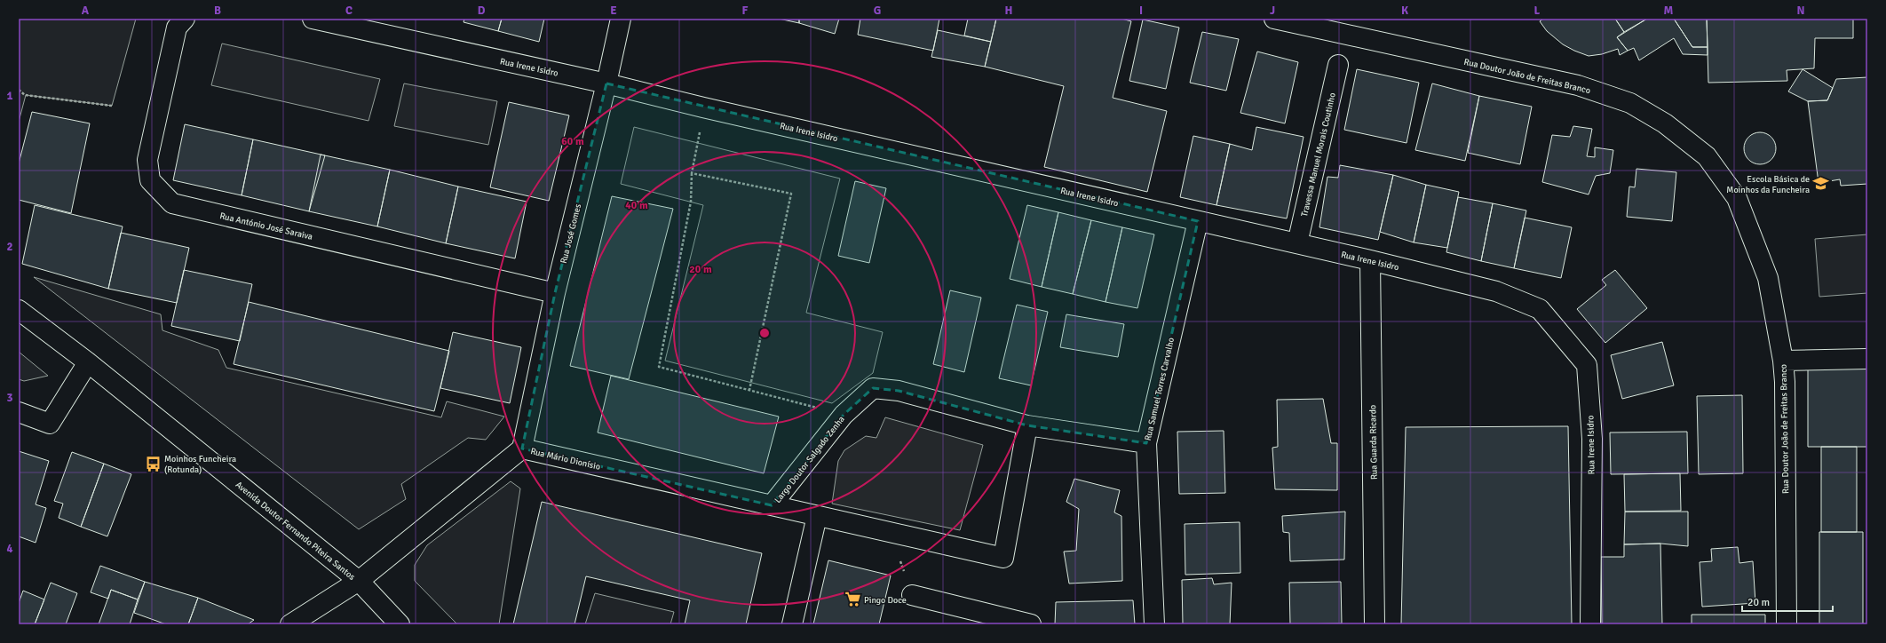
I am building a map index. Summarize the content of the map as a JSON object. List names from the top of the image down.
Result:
{
  "streets": {
    "street": [
      "Rua Irene Isidro",
      "Rua Doutor João de Freitas Branco",
      "Travessa Manuel Morais Coutinho",
      "Rua António José Saraiva",
      "Rua José Gomes",
      "Rua Samuel Torres Carvalho",
      "Rua Guarda Ricardo",
      "Rua Mário Dionísio",
      "Largo Doutor Salgado Zenha",
      "Avenida Doutor Fernando Piteira Santos"
    ]
  },
  "crossings": [
    ["Rua Irene Isidro", "Travessa Manuel Morais Coutinho"],
    ["Rua Irene Isidro", "Rua José Gomes"],
    ["Rua Irene Isidro", "Rua Samuel Torres Carvalho"],
    ["Rua Irene Isidro", "Rua Guarda Ricardo"],
    ["Rua António José Saraiva", "Rua José Gomes"],
    ["Rua José Gomes", "Rua Mário Dionísio"],
    ["Rua Samuel Torres Carvalho", "Largo Doutor Salgado Zenha"],
    ["Rua Mário Dionísio", "Largo Doutor Salgado Zenha"],
    ["Rua Mário Dionísio", "Avenida Doutor Fernando Piteira Santos"]
  ],
  "places": {
    "school or university": ["Escola Básica de Moinhos da Funcheira"],
    "bus stop": ["Moinhos Funcheira (Rotunda)"],
    "supermarket": ["Pingo Doce"]
  },
  "scale_bar": "20 m",
  "grid": {
    "columns": [
      "A",
      "B",
      "C",
      "D",
      "E",
      "F",
      "G",
      "H",
      "I",
      "J",
      "K",
      "L",
      "M",
      "N"
    ],
    "rows": [
      "1",
      "2",
      "3",
      "4"
    ]
  },
  "rings": ["60 m", "40 m", "20 m"]
}
